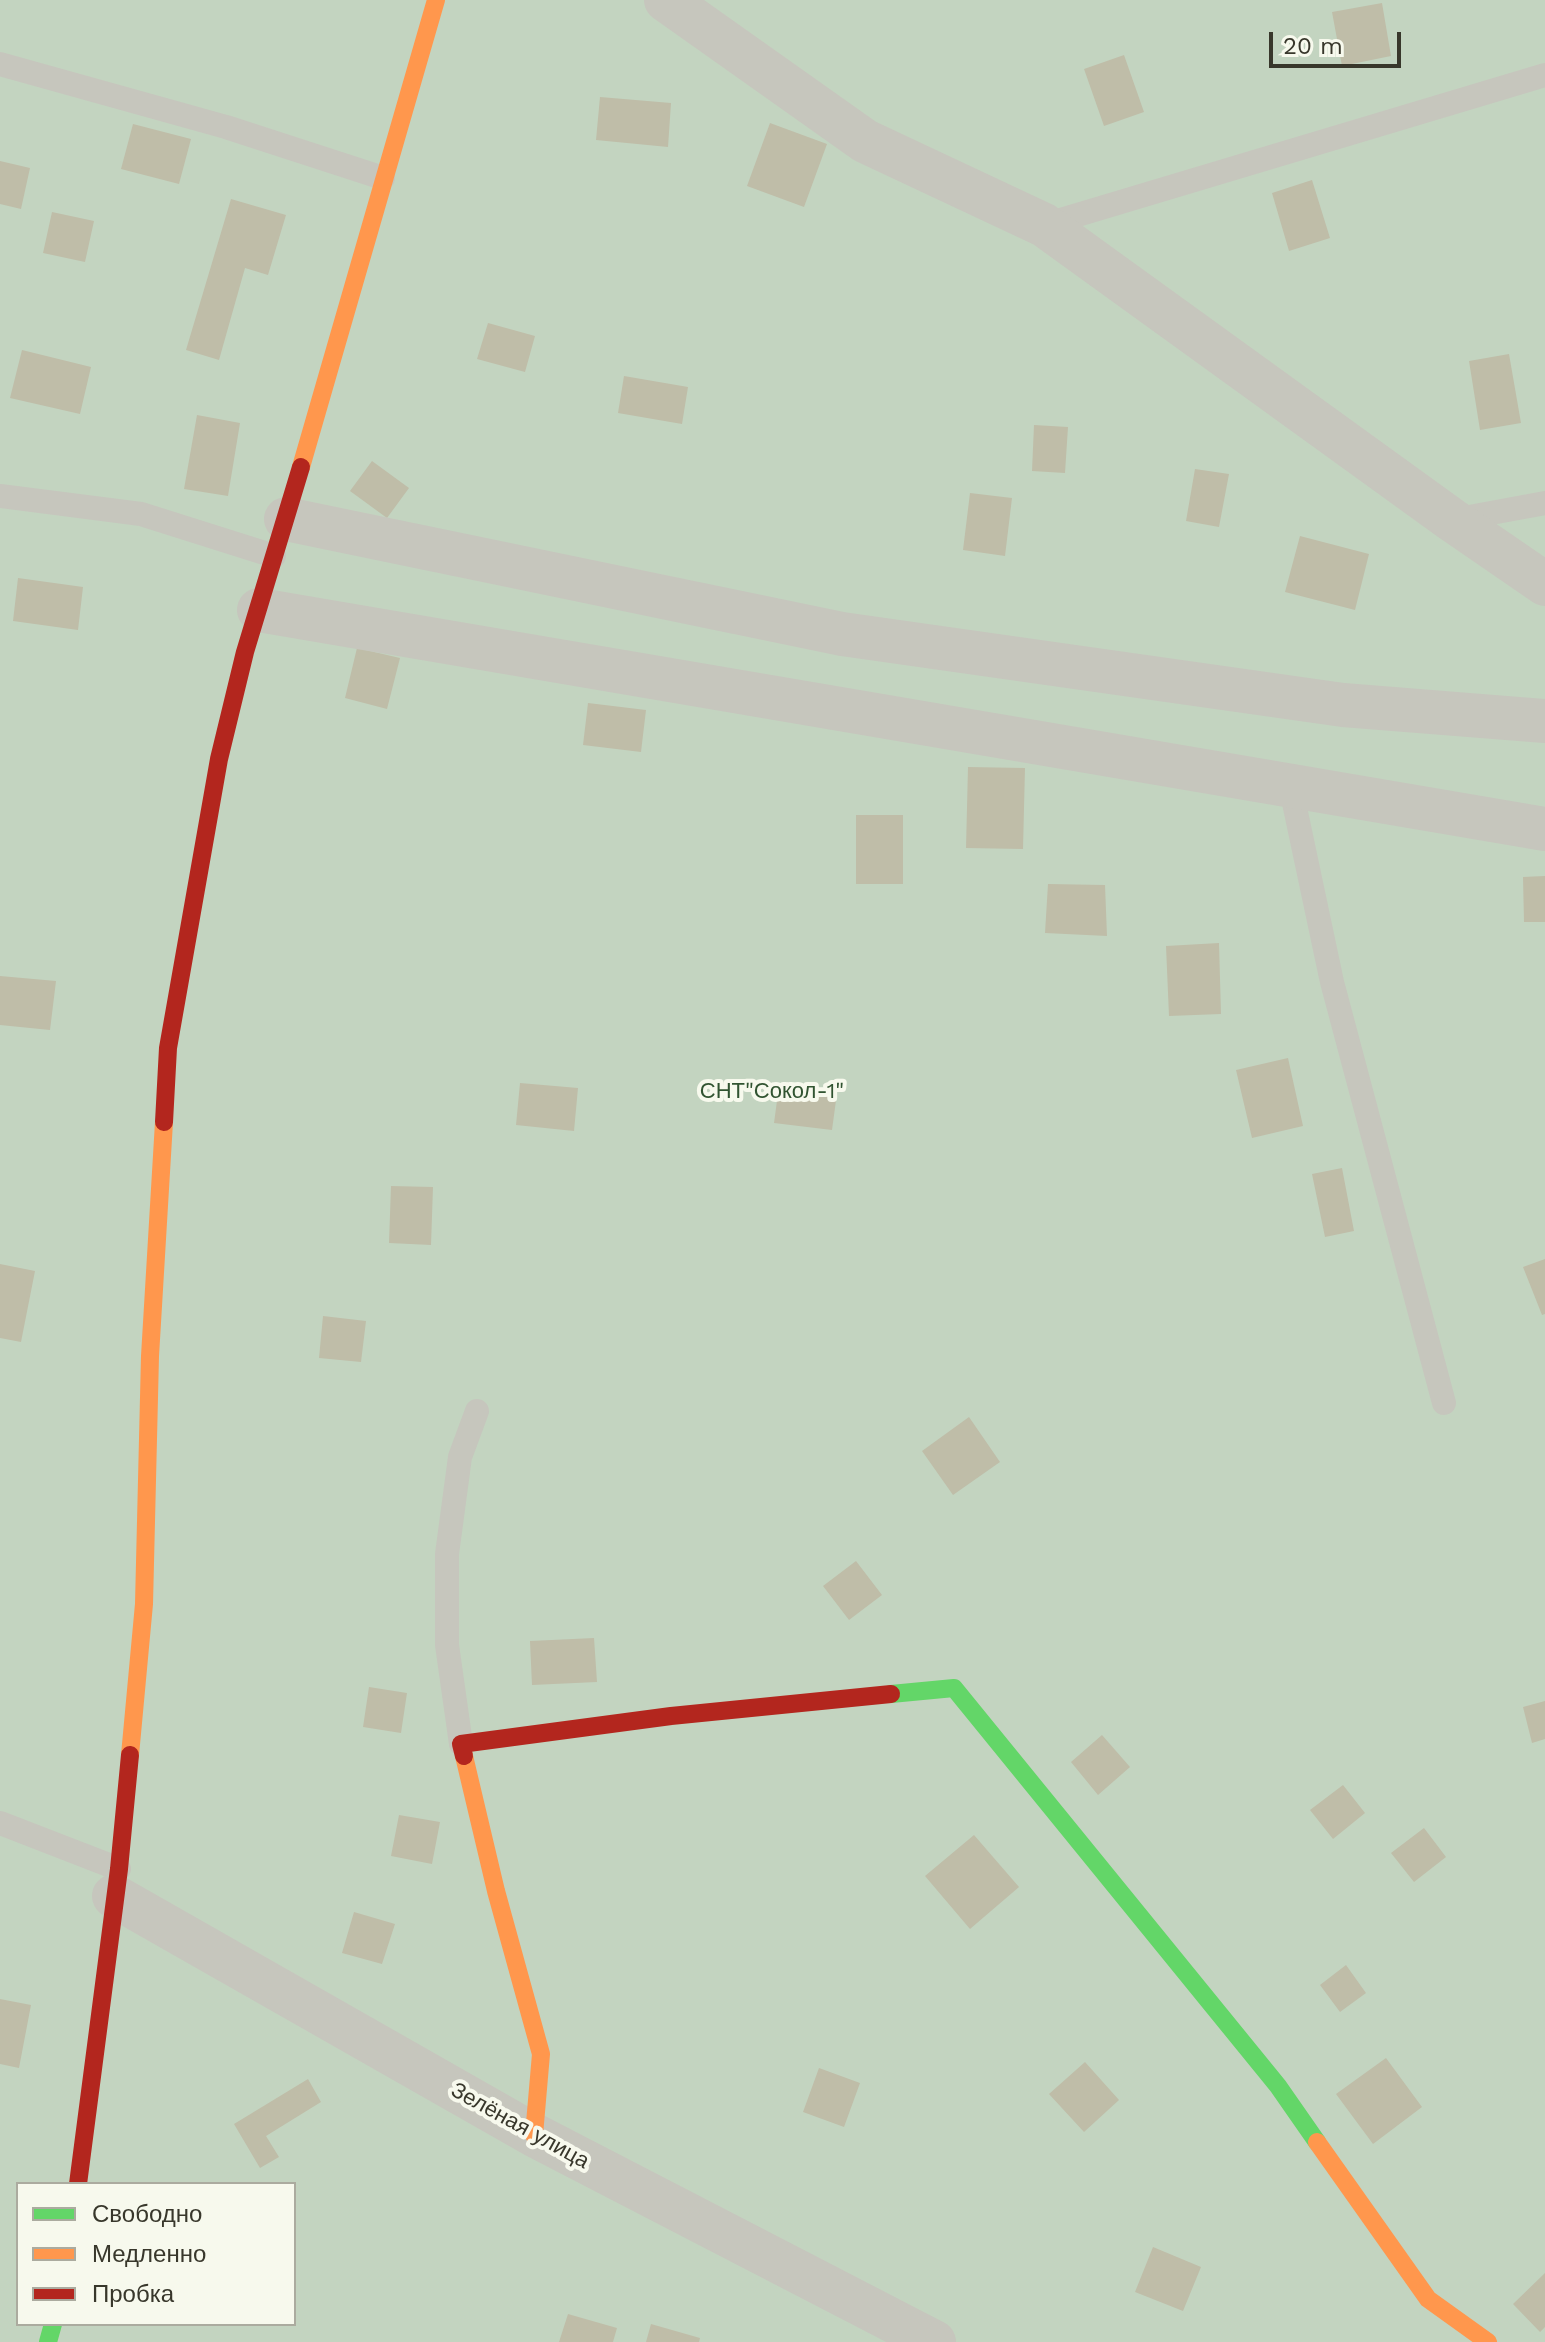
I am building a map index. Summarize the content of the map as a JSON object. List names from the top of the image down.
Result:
{
  "streets": {
    "street": ["Зелёная улица"]
  },
  "parks": ["СНТ\"Сокол-1\""],
  "legend": ["Свободно", "Медленно", "Пробка"],
  "scale_bar": "20 m"
}
